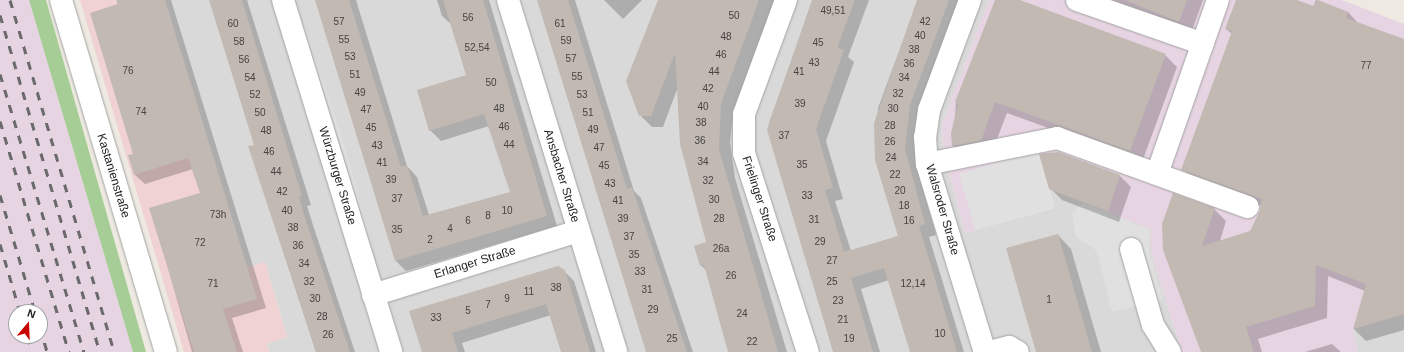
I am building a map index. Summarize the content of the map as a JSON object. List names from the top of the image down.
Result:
{
  "streets": {
    "street": [
      "Kastanienstraße",
      "Würzburger Straße",
      "Ansbacher Straße",
      "Frielinger Straße",
      "Walsroder Straße",
      "Erlanger Straße"
    ]
  },
  "crossings": [
    ["Würzburger Straße", "Erlanger Straße"],
    ["Ansbacher Straße", "Erlanger Straße"]
  ],
  "house_numbers": [
    "49,51",
    "50",
    "56",
    "57",
    "42",
    "60",
    "61",
    "40",
    "48",
    "55",
    "59",
    "58",
    "45",
    "52,54",
    "38",
    "46",
    "53",
    "57",
    "56",
    "43",
    "36",
    "77",
    "76",
    "44",
    "41",
    "51",
    "55",
    "54",
    "34",
    "50",
    "42",
    "49",
    "32",
    "52",
    "53",
    "39",
    "40",
    "48",
    "30",
    "47",
    "74",
    "50",
    "51",
    "38",
    "28",
    "46",
    "45",
    "49",
    "48",
    "37",
    "36",
    "26",
    "44",
    "43",
    "47",
    "46",
    "24",
    "34",
    "41",
    "35",
    "45",
    "44",
    "22",
    "39",
    "32",
    "43",
    "20",
    "42",
    "33",
    "37",
    "30",
    "41",
    "18",
    "40",
    "10",
    "73h",
    "8",
    "39",
    "28",
    "31",
    "6",
    "16",
    "38",
    "4",
    "35",
    "37",
    "2",
    "29",
    "72",
    "36",
    "26a",
    "35",
    "27",
    "34",
    "33",
    "26",
    "32",
    "25",
    "71",
    "12,14",
    "38",
    "31",
    "11",
    "30",
    "9",
    "1",
    "23",
    "7",
    "29",
    "5",
    "24",
    "28",
    "33",
    "21",
    "10",
    "26",
    "25",
    "19",
    "22"
  ],
  "north": "top"
}
